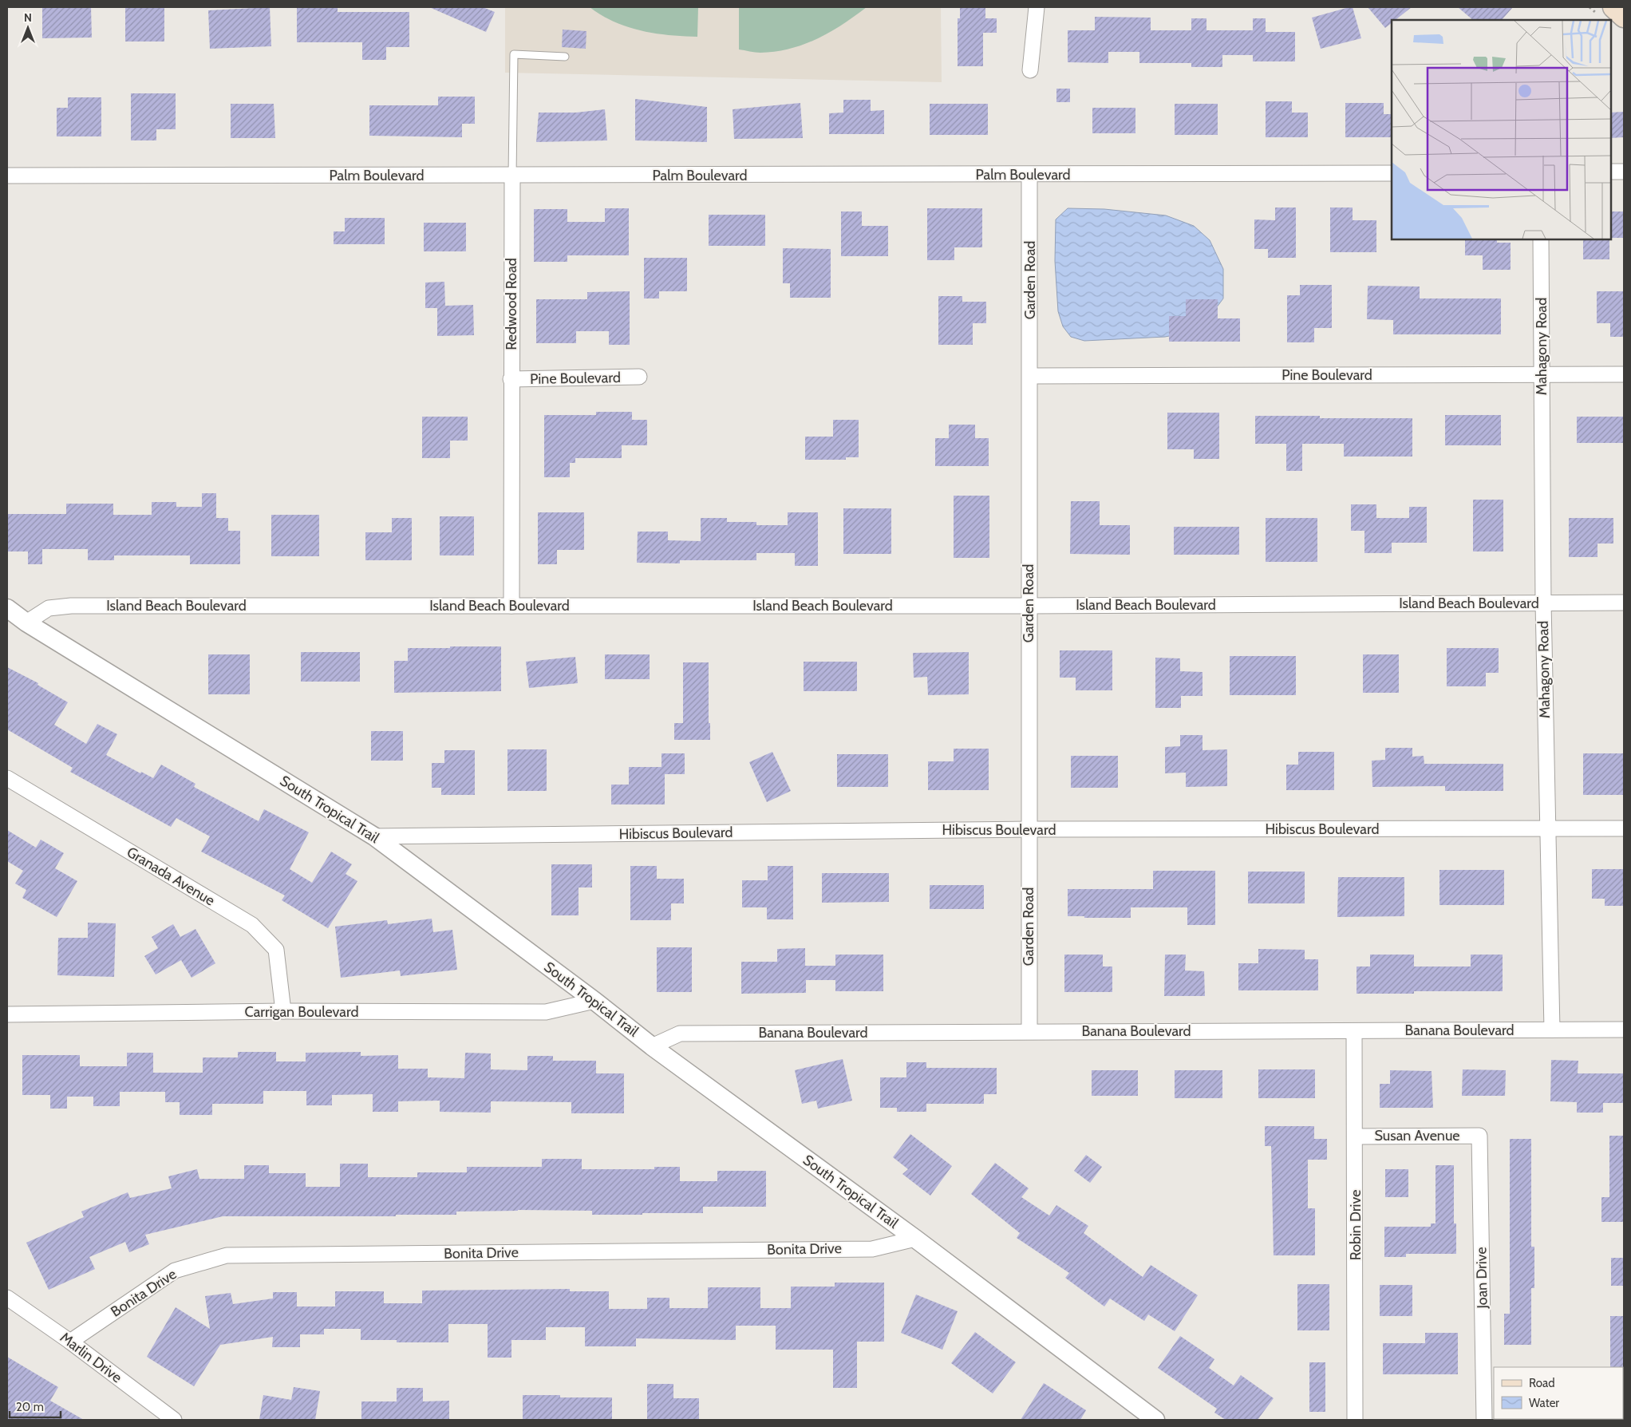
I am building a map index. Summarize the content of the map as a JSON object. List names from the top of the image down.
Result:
{
  "streets": {
    "street": [
      "Palm Boulevard",
      "Garden Road",
      "Redwood Road",
      "Mahagony Road",
      "Pine Boulevard",
      "Island Beach Boulevard",
      "South Tropical Trail",
      "Hibiscus Boulevard",
      "Granada Avenue",
      "Carrigan Boulevard",
      "Banana Boulevard",
      "Susan Avenue",
      "Robin Drive",
      "Bonita Drive",
      "Joan Drive",
      "Marlin Drive"
    ]
  },
  "crossings": [
    ["Palm Boulevard", "Garden Road"],
    ["Palm Boulevard", "Redwood Road"],
    ["Garden Road", "Pine Boulevard"],
    ["Garden Road", "Island Beach Boulevard"],
    ["Garden Road", "Hibiscus Boulevard"],
    ["Garden Road", "Banana Boulevard"],
    ["Redwood Road", "Pine Boulevard"],
    ["Redwood Road", "Island Beach Boulevard"],
    ["Mahagony Road", "Pine Boulevard"],
    ["Mahagony Road", "Island Beach Boulevard"],
    ["Mahagony Road", "Hibiscus Boulevard"],
    ["Mahagony Road", "Banana Boulevard"],
    ["Island Beach Boulevard", "South Tropical Trail"],
    ["South Tropical Trail", "Hibiscus Boulevard"],
    ["South Tropical Trail", "Carrigan Boulevard"],
    ["South Tropical Trail", "Banana Boulevard"],
    ["South Tropical Trail", "Bonita Drive"],
    ["Granada Avenue", "Carrigan Boulevard"],
    ["Banana Boulevard", "Robin Drive"],
    ["Susan Avenue", "Robin Drive"],
    ["Susan Avenue", "Joan Drive"],
    ["Bonita Drive", "Marlin Drive"]
  ],
  "legend": ["Road", "Water"],
  "scale_bar": "20 m",
  "north": "top"
}
